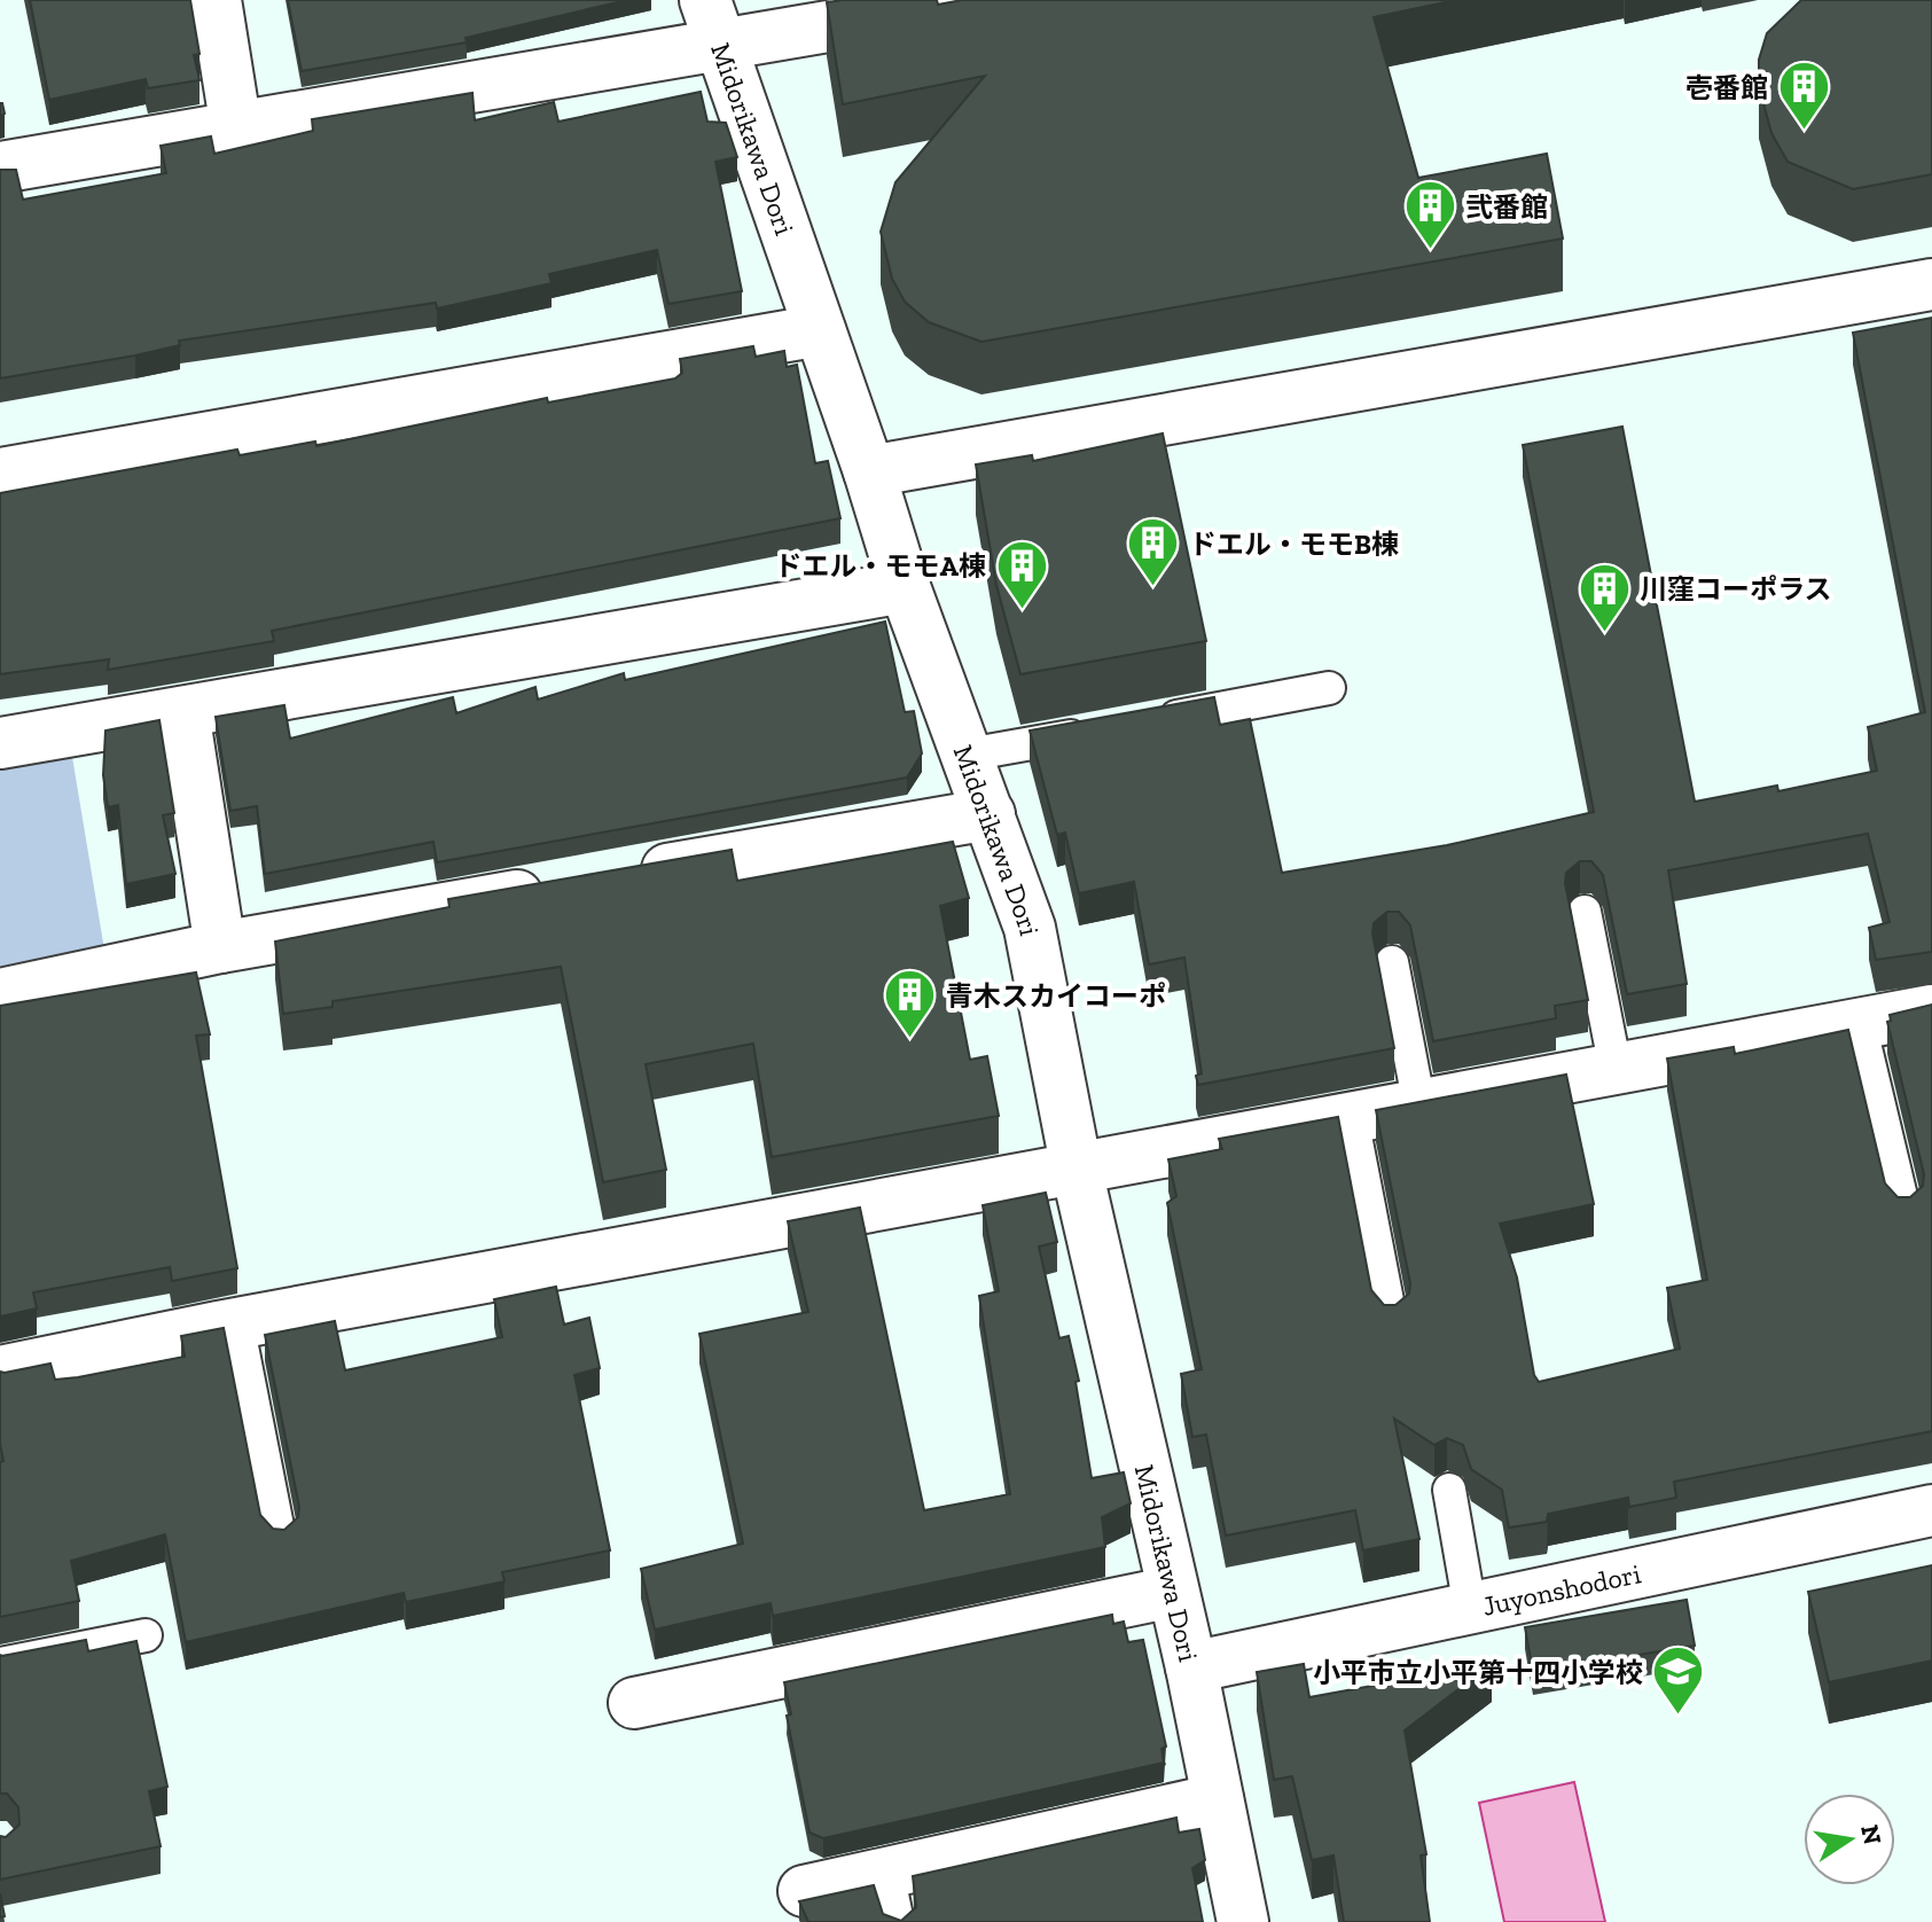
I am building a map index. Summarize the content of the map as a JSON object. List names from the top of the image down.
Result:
{
  "streets": {
    "street": ["Midorikawa Dori", "Juyonshodori"]
  },
  "crossings": [
    ["Midorikawa Dori", "Juyonshodori"]
  ],
  "places": {
    "building": [
      "壱番館",
      "弐番館",
      "ドエル・モモB棟",
      "ドエル・モモA棟",
      "川窪コーポラス",
      "青木スカイコーポ"
    ],
    "school or university": ["小平市立小平第十四小学校"]
  },
  "north": "right"
}
